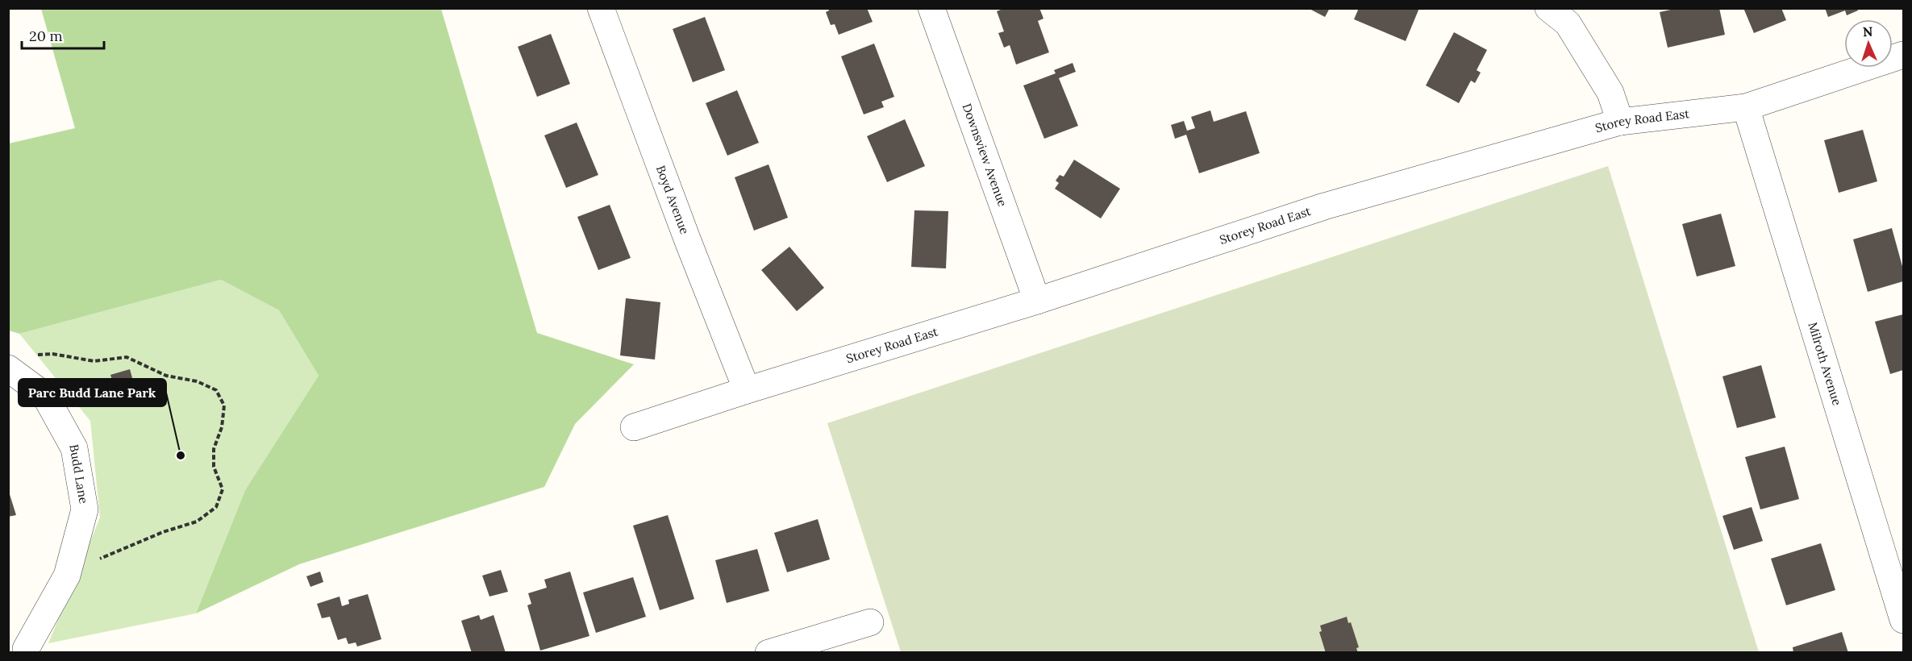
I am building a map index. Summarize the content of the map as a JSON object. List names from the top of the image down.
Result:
{
  "streets": {
    "street": [
      "Storey Road East",
      "Downsview Avenue",
      "Boyd Avenue",
      "Milroth Avenue",
      "Budd Lane"
    ]
  },
  "crossings": [
    ["Storey Road East", "Downsview Avenue"],
    ["Storey Road East", "Boyd Avenue"],
    ["Storey Road East", "Milroth Avenue"]
  ],
  "places": ["Parc Budd Lane Park"],
  "scale_bar": "20 m",
  "north": "top"
}
